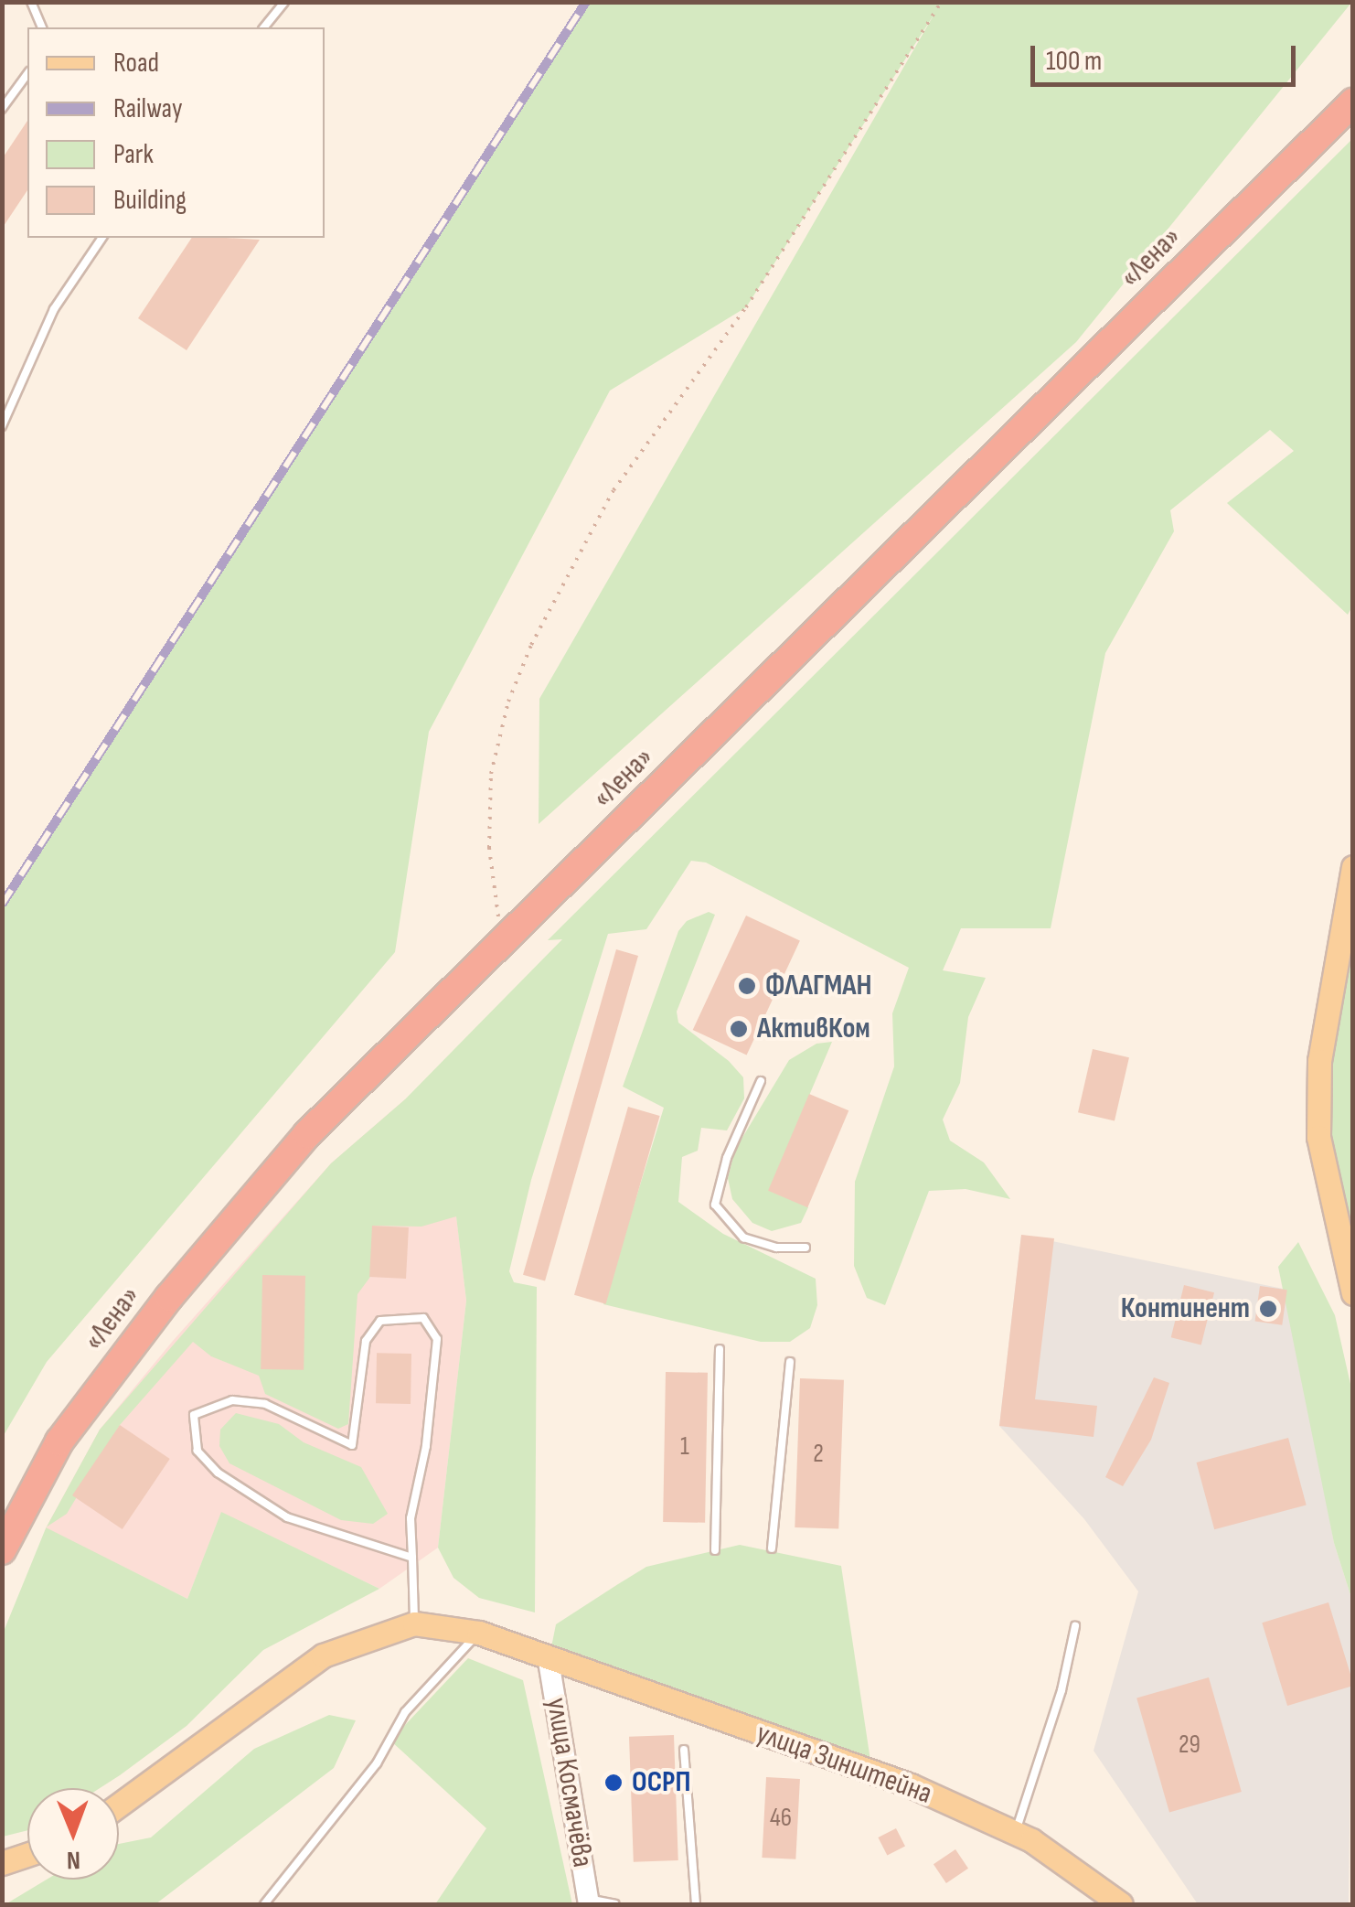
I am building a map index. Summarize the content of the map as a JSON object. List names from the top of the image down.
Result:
{
  "streets": {
    "highway": ["«Лена»"],
    "main road": ["улица Зинштейна", "улица Космачёва"]
  },
  "crossings": [
    ["улица Зинштейна", "улица Космачёва"]
  ],
  "places": [
    "ФЛАГМАН",
    "АктивКом",
    "Континент",
    "ОСРП"
  ],
  "house_numbers": [
    "1",
    "2",
    "29",
    "46"
  ],
  "legend": [
    "Road",
    "Railway",
    "Park",
    "Building"
  ],
  "scale_bar": "100 m",
  "north": "bottom"
}
